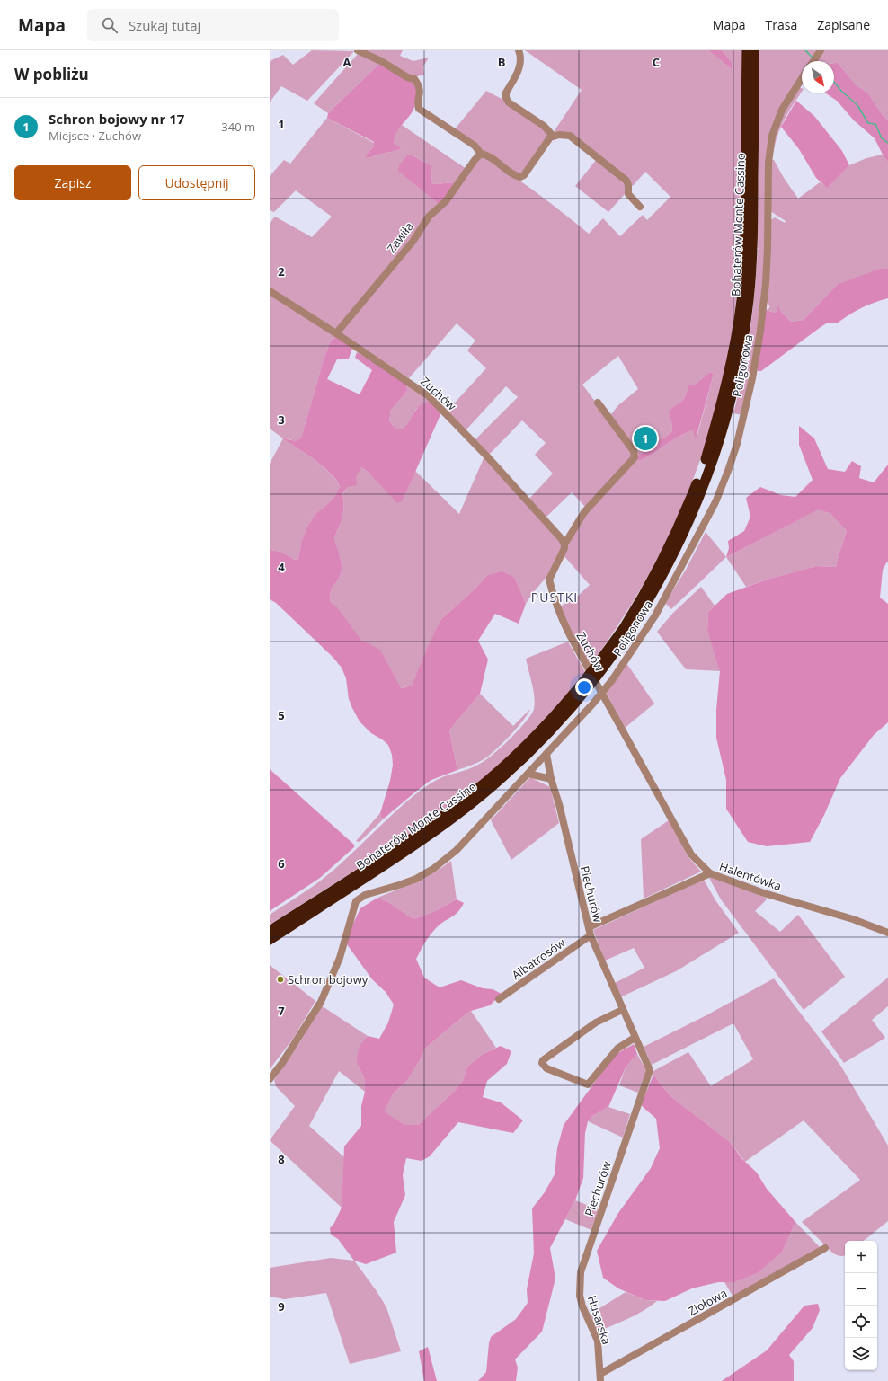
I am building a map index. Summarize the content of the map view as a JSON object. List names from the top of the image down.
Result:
{
  "streets": {
    "highway": ["Bohaterów Monte Cassino"],
    "street": [
      "Zawiła",
      "Poligonowa",
      "Zuchów",
      "Halentówka",
      "Piechurów",
      "Albatrosów",
      "Ziołowa",
      "Husarska"
    ]
  },
  "crossings": [
    ["Zawiła", "Zuchów"],
    ["Poligonowa", "Piechurów"],
    ["Zuchów", "Halentówka"],
    ["Piechurów", "Albatrosów"],
    ["Piechurów", "Husarska"],
    ["Ziołowa", "Husarska"]
  ],
  "districts": ["PUSTKI"],
  "places": ["Schron bojowy"],
  "north": "bottom right",
  "page": {
    "header": "Mapa",
    "search": "Szukaj tutaj",
    "nav": ["Mapa", "Trasa", "Zapisane"],
    "heading": "W pobliżu",
    "list": [
      {
        "mark": "1",
        "name": "Schron bojowy nr 17",
        "note": "Miejsce · Zuchów",
        "value": "340 m"
      }
    ],
    "buttons": ["Zapisz", "Udostępnij"],
    "pins": "1",
    "map_buttons": ["+", "−"]
  },
  "grid": {
    "columns": ["A", "B", "C"],
    "rows": [
      "1",
      "2",
      "3",
      "4",
      "5",
      "6",
      "7",
      "8",
      "9"
    ]
  }
}
